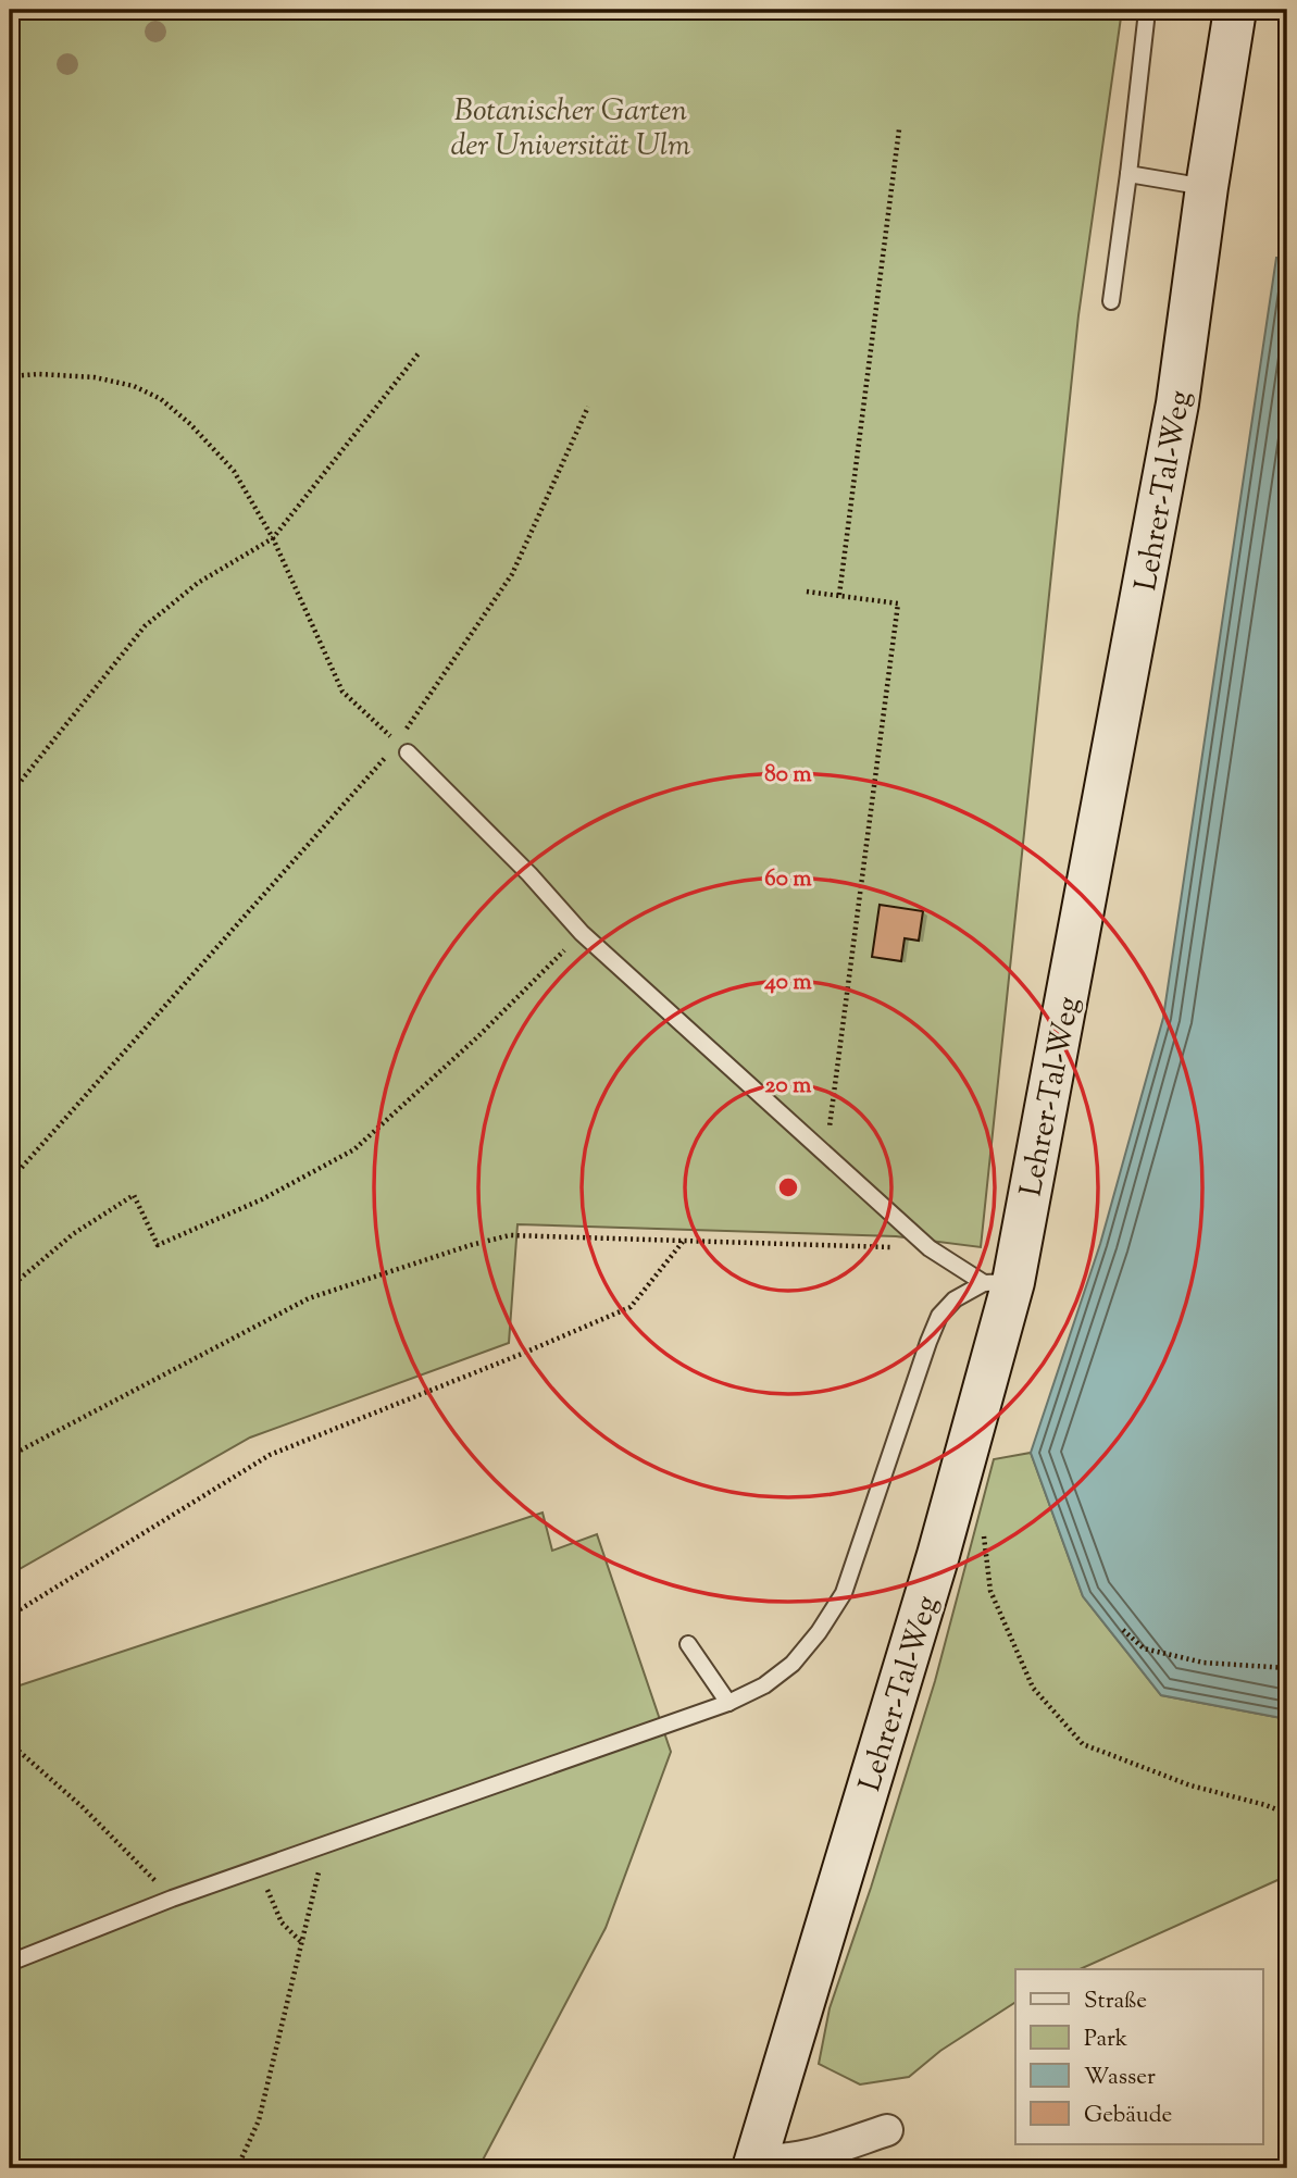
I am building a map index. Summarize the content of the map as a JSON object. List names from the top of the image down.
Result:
{
  "streets": {
    "street": ["Lehrer-Tal-Weg"]
  },
  "parks": ["Botanischer Garten der Universität Ulm"],
  "legend": [
    "Straße",
    "Park",
    "Wasser",
    "Gebäude"
  ],
  "rings": [
    "80 m",
    "60 m",
    "40 m",
    "20 m"
  ]
}
